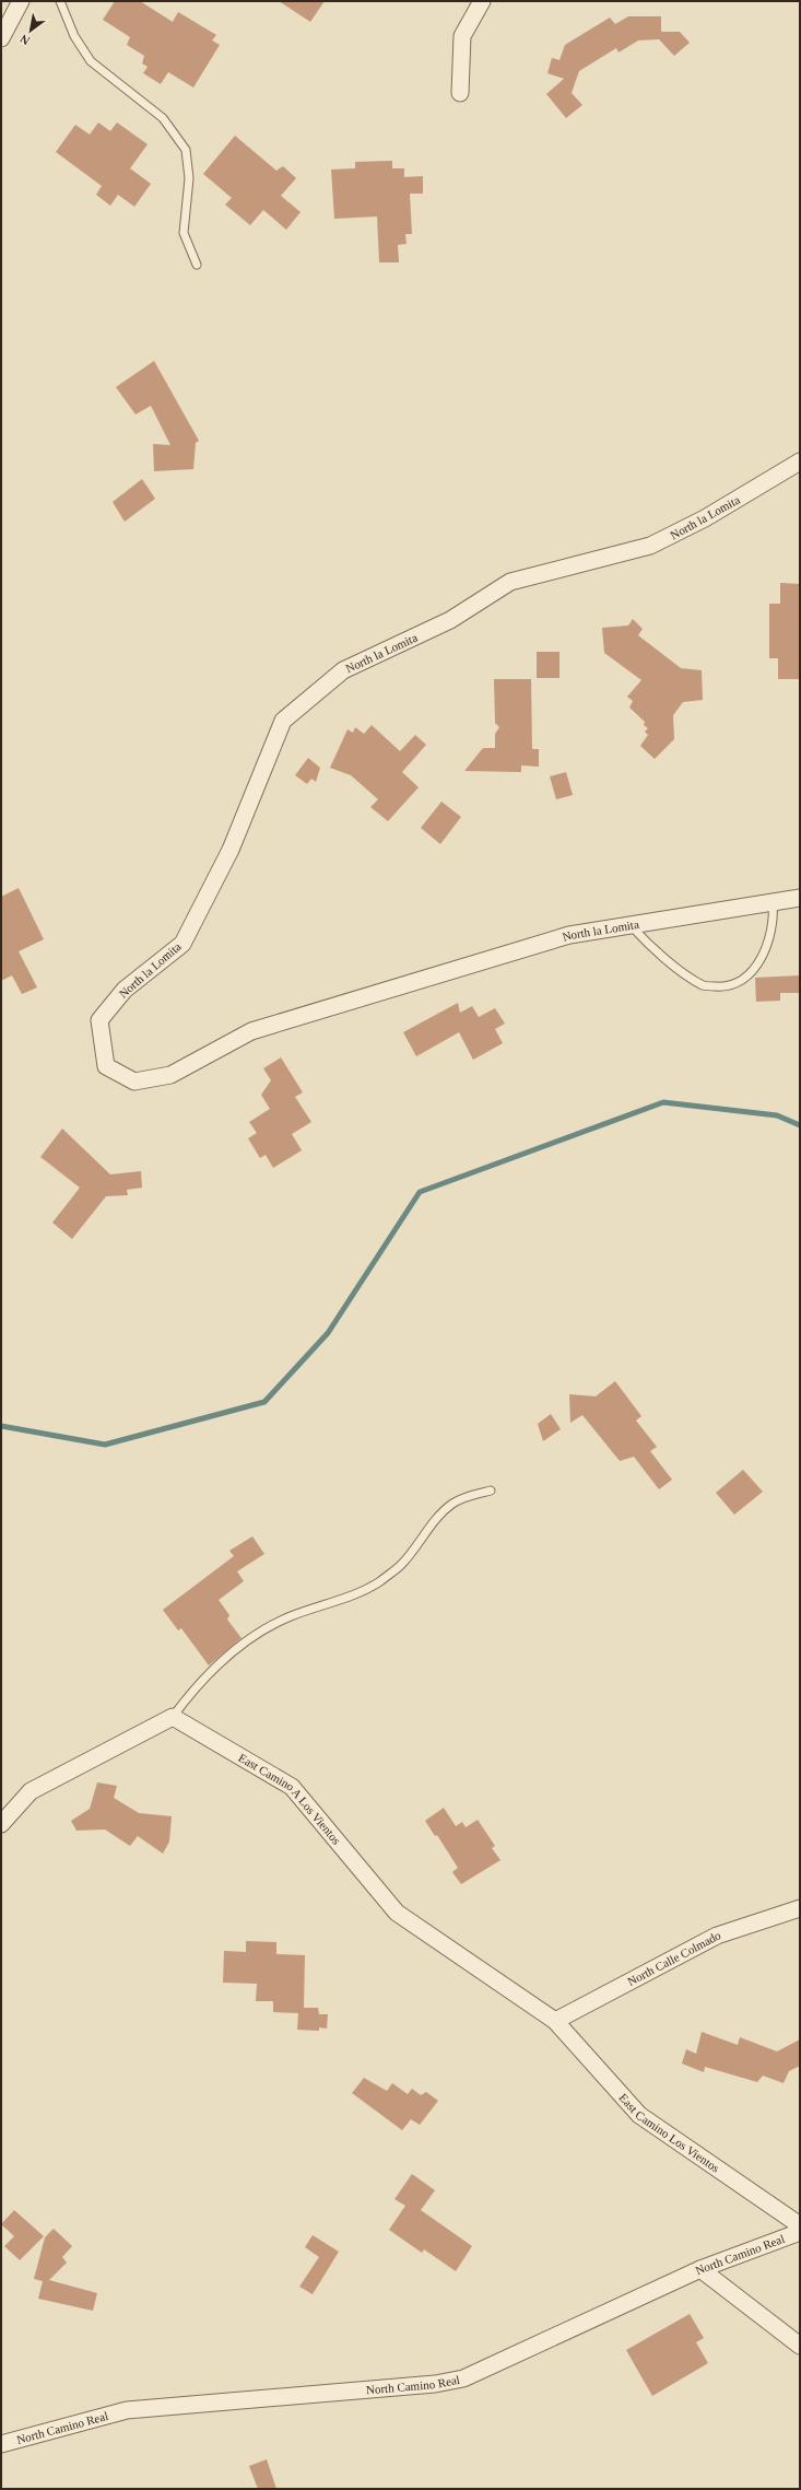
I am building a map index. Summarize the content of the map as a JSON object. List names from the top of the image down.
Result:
{
  "streets": {
    "street": [
      "North la Lomita",
      "East Camino A Los Vientos",
      "North Calle Colmado",
      "East Camino Los Vientos",
      "North Camino Real"
    ]
  },
  "crossings": [
    ["East Camino A Los Vientos", "North Calle Colmado"],
    ["East Camino A Los Vientos", "East Camino Los Vientos"],
    ["North Calle Colmado", "East Camino Los Vientos"]
  ],
  "north": "bottom left"
}
